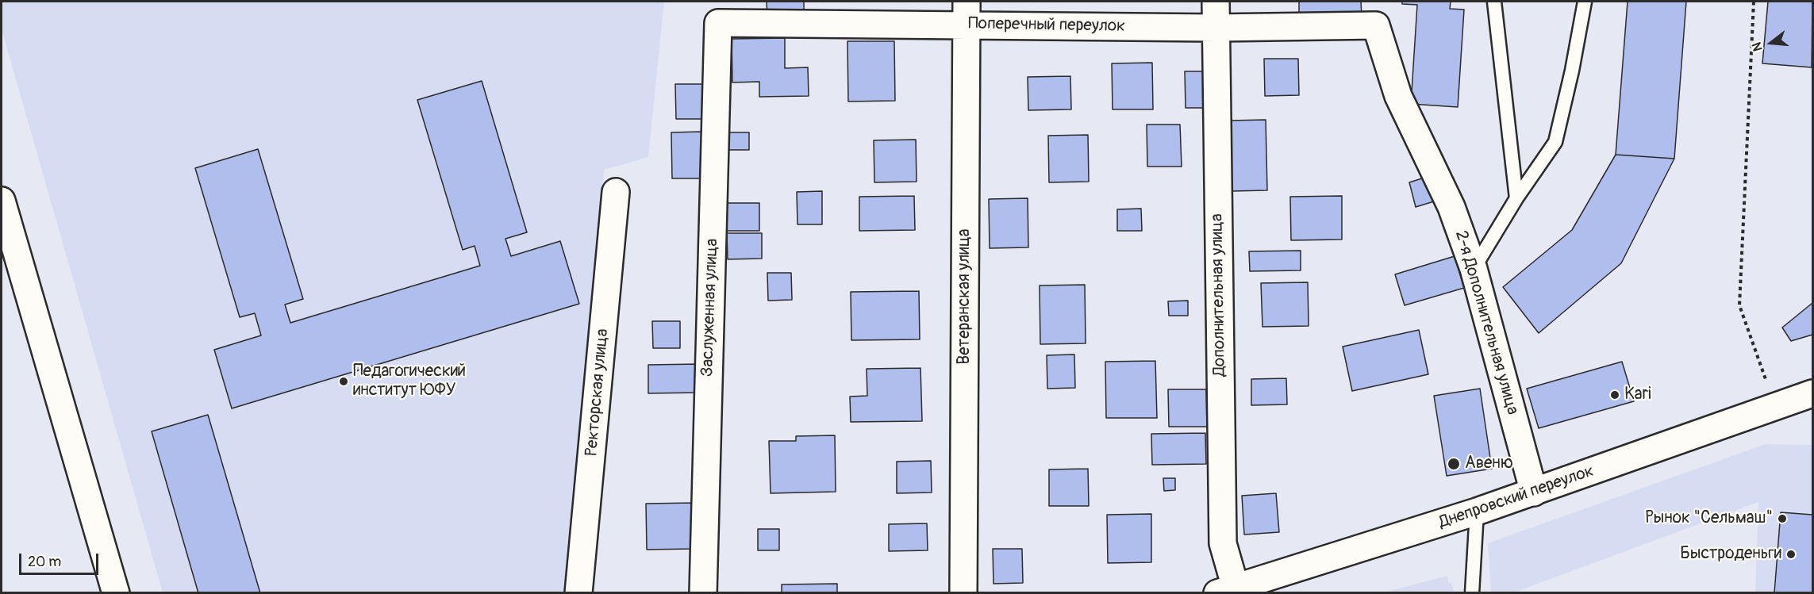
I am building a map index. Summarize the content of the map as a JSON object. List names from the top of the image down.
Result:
{
  "streets": {
    "street": [
      "Поперечный переулок",
      "Дополнительная улица",
      "Ветеранская улица",
      "Заслуженная улица",
      "2-я Дополнительная улица",
      "Ректорская улица",
      "Днепровский переулок"
    ]
  },
  "crossings": [
    ["Поперечный переулок", "Дополнительная улица"],
    ["Поперечный переулок", "Ветеранская улица"],
    ["Поперечный переулок", "Заслуженная улица"],
    ["Поперечный переулок", "2-я Дополнительная улица"],
    ["Дополнительная улица", "Днепровский переулок"],
    ["2-я Дополнительная улица", "Днепровский переулок"]
  ],
  "places": [
    "Педагогический институт ЮФУ",
    "Kari",
    "Авеню",
    "Рынок \"Сельмаш\"",
    "Быстроденьги"
  ],
  "scale_bar": "20 m",
  "north": "left"
}
